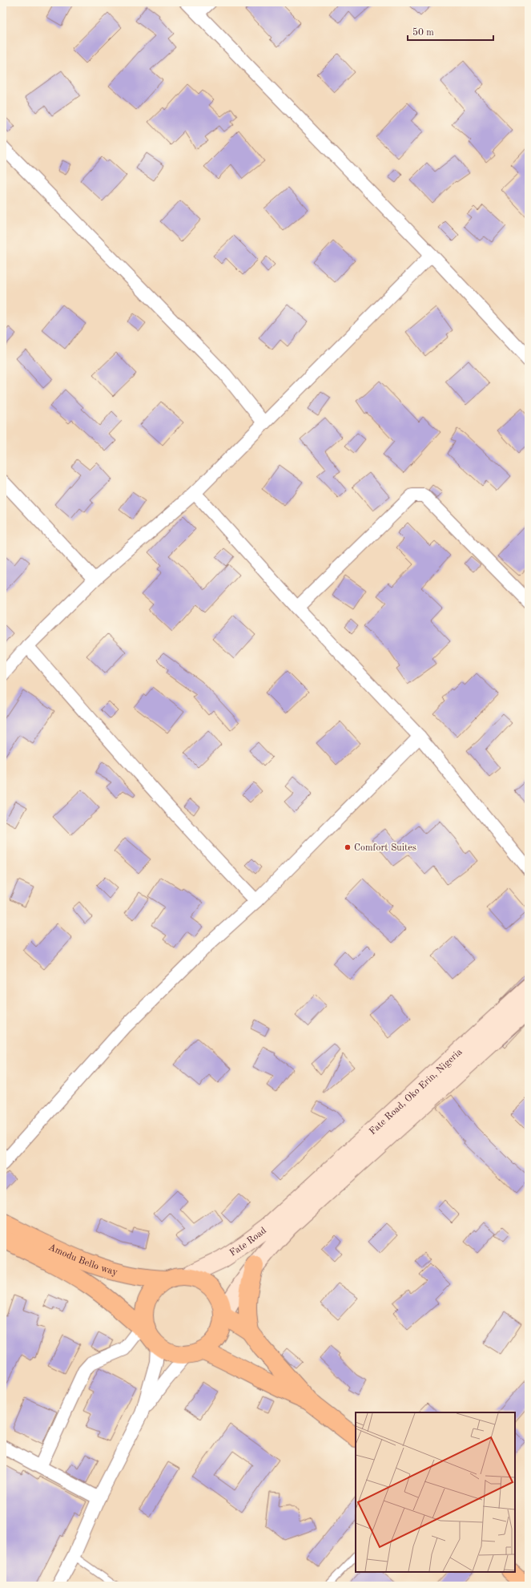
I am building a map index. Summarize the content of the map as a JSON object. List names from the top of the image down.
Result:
{
  "streets": {
    "main road": ["Amodu Bello way"],
    "street": ["Fate Road, Oko Erin, Nigeria", "Fate Road"]
  },
  "crossings": [
    ["Fate Road, Oko Erin, Nigeria", "Fate Road"],
    ["Fate Road", "Amodu Bello way"]
  ],
  "places": ["Comfort Suites"],
  "scale_bar": "50 m"
}
